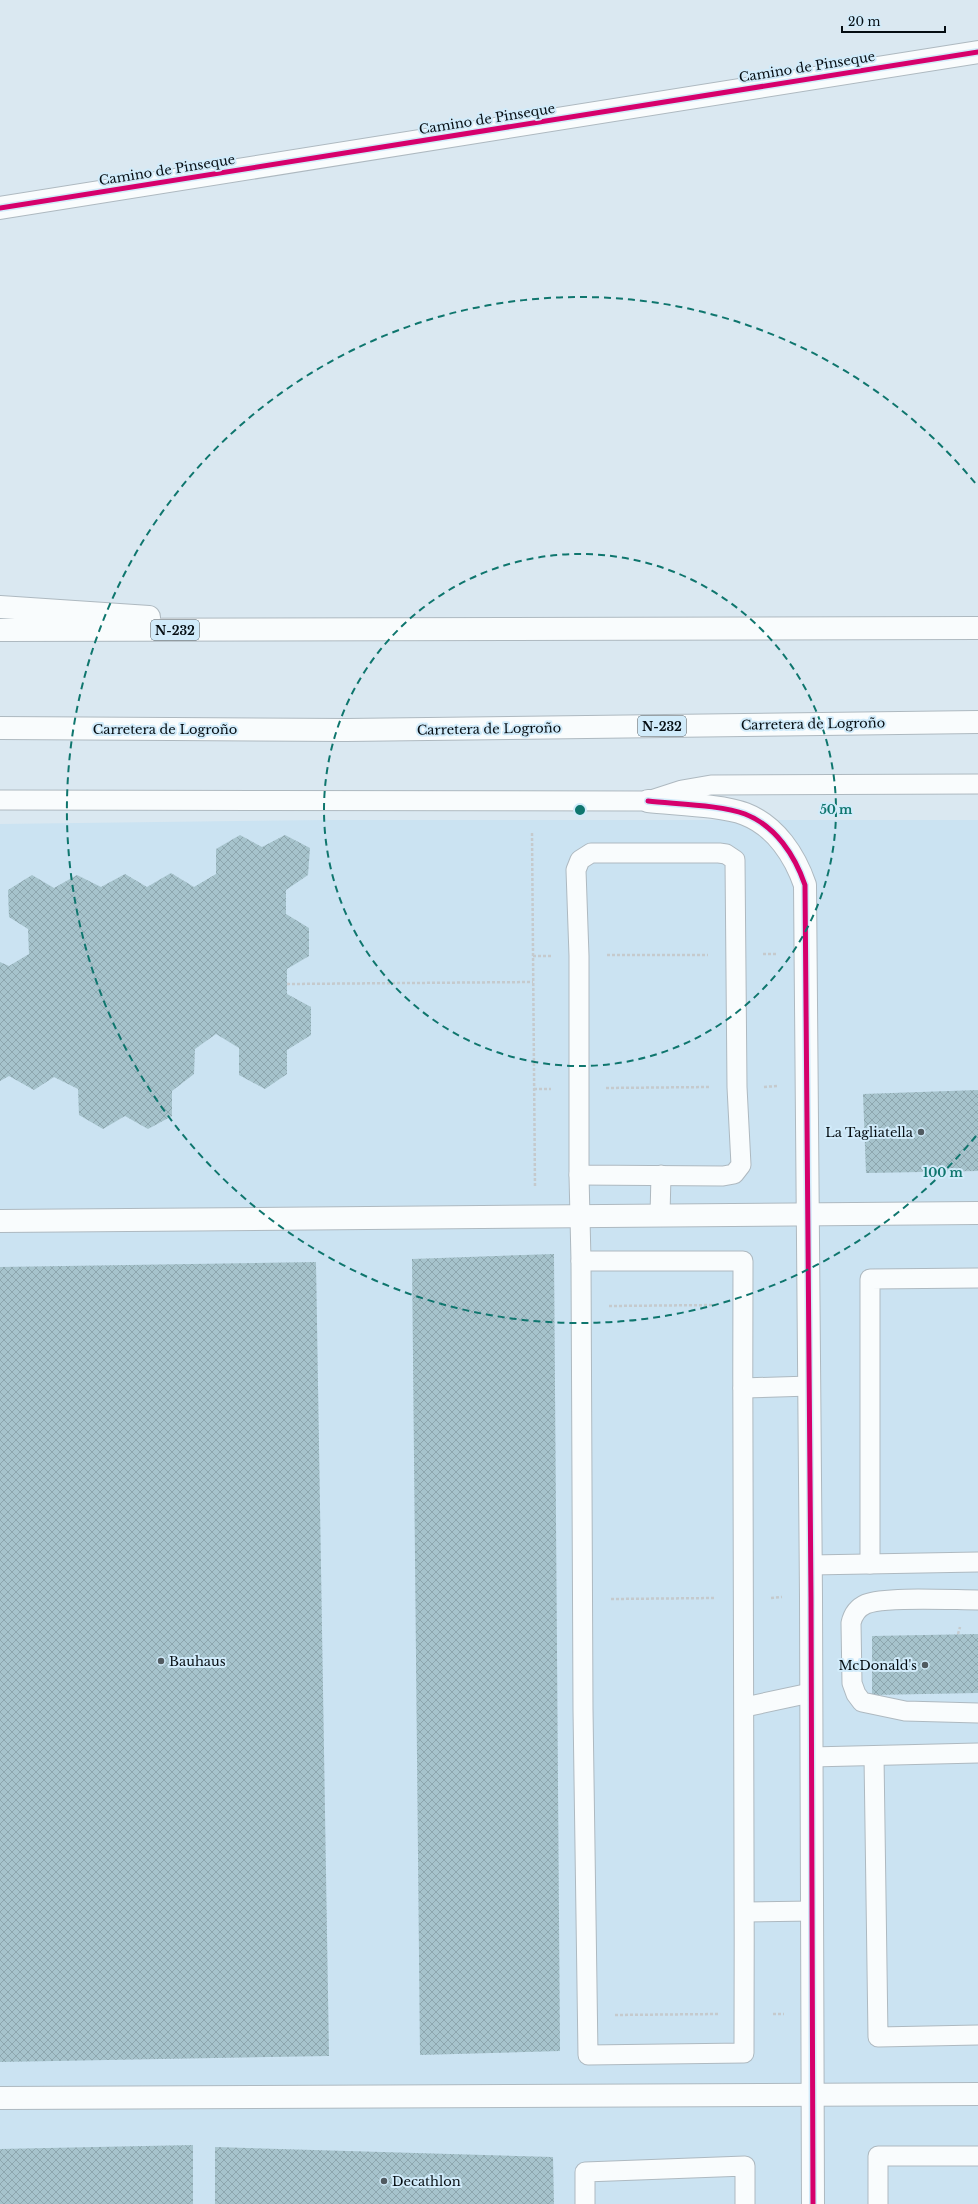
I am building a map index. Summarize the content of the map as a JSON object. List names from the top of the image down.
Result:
{
  "streets": {
    "main road": ["Camino de Pinseque", "N-232", "Carretera de Logroño"]
  },
  "places": [
    "La Tagliatella",
    "Bauhaus",
    "McDonald's",
    "Decathlon"
  ],
  "scale_bar": "20 m",
  "rings": ["50 m", "100 m"]
}
